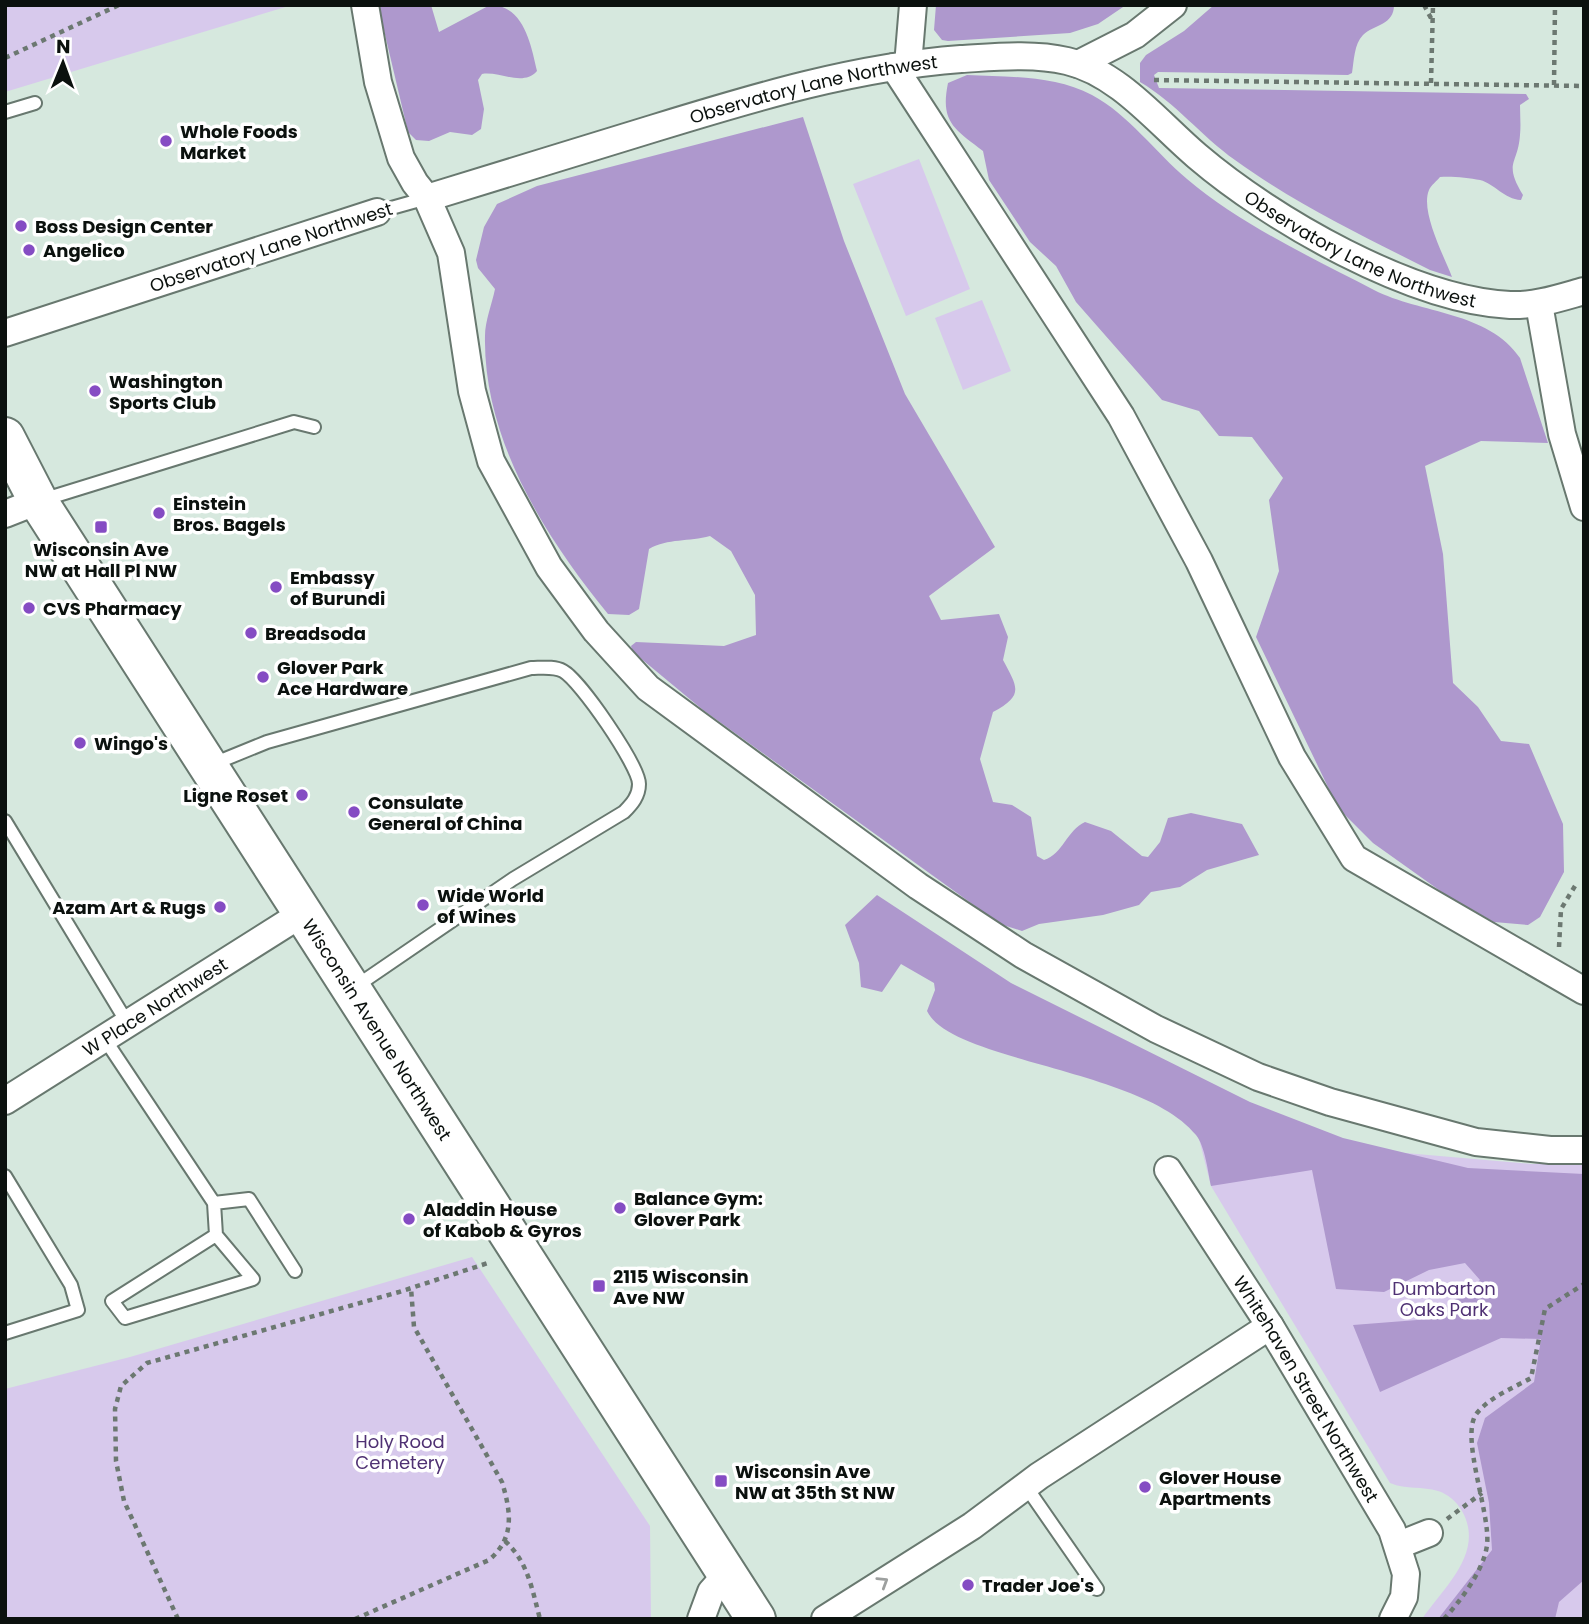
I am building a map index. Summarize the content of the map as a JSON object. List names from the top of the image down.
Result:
{
  "streets": {
    "main road": ["Wisconsin Avenue Northwest"],
    "street": ["Observatory Lane Northwest", "W Place Northwest", "Whitehaven Street Northwest"]
  },
  "crossings": [
    ["W Place Northwest", "Wisconsin Avenue Northwest"]
  ],
  "parks": ["Dumbarton Oaks Park", "Holy Rood Cemetery"],
  "places": {
    "other": [
      "Whole Foods Market",
      "Boss Design Center",
      "Angelico",
      "Washington Sports Club",
      "Einstein Bros. Bagels",
      "Embassy of Burundi",
      "CVS Pharmacy",
      "Breadsoda",
      "Glover Park Ace Hardware",
      "Wingo's",
      "Ligne Roset",
      "Consulate General of China",
      "Wide World of Wines",
      "Azam Art & Rugs",
      "Balance Gym: Glover Park",
      "Aladdin House of Kabob & Gyros",
      "Glover House Apartments",
      "Trader Joe's"
    ],
    "transit": ["Wisconsin Ave NW at Hall Pl NW", "2115 Wisconsin Ave NW", "Wisconsin Ave NW at 35th St NW"]
  },
  "north": "top"
}
